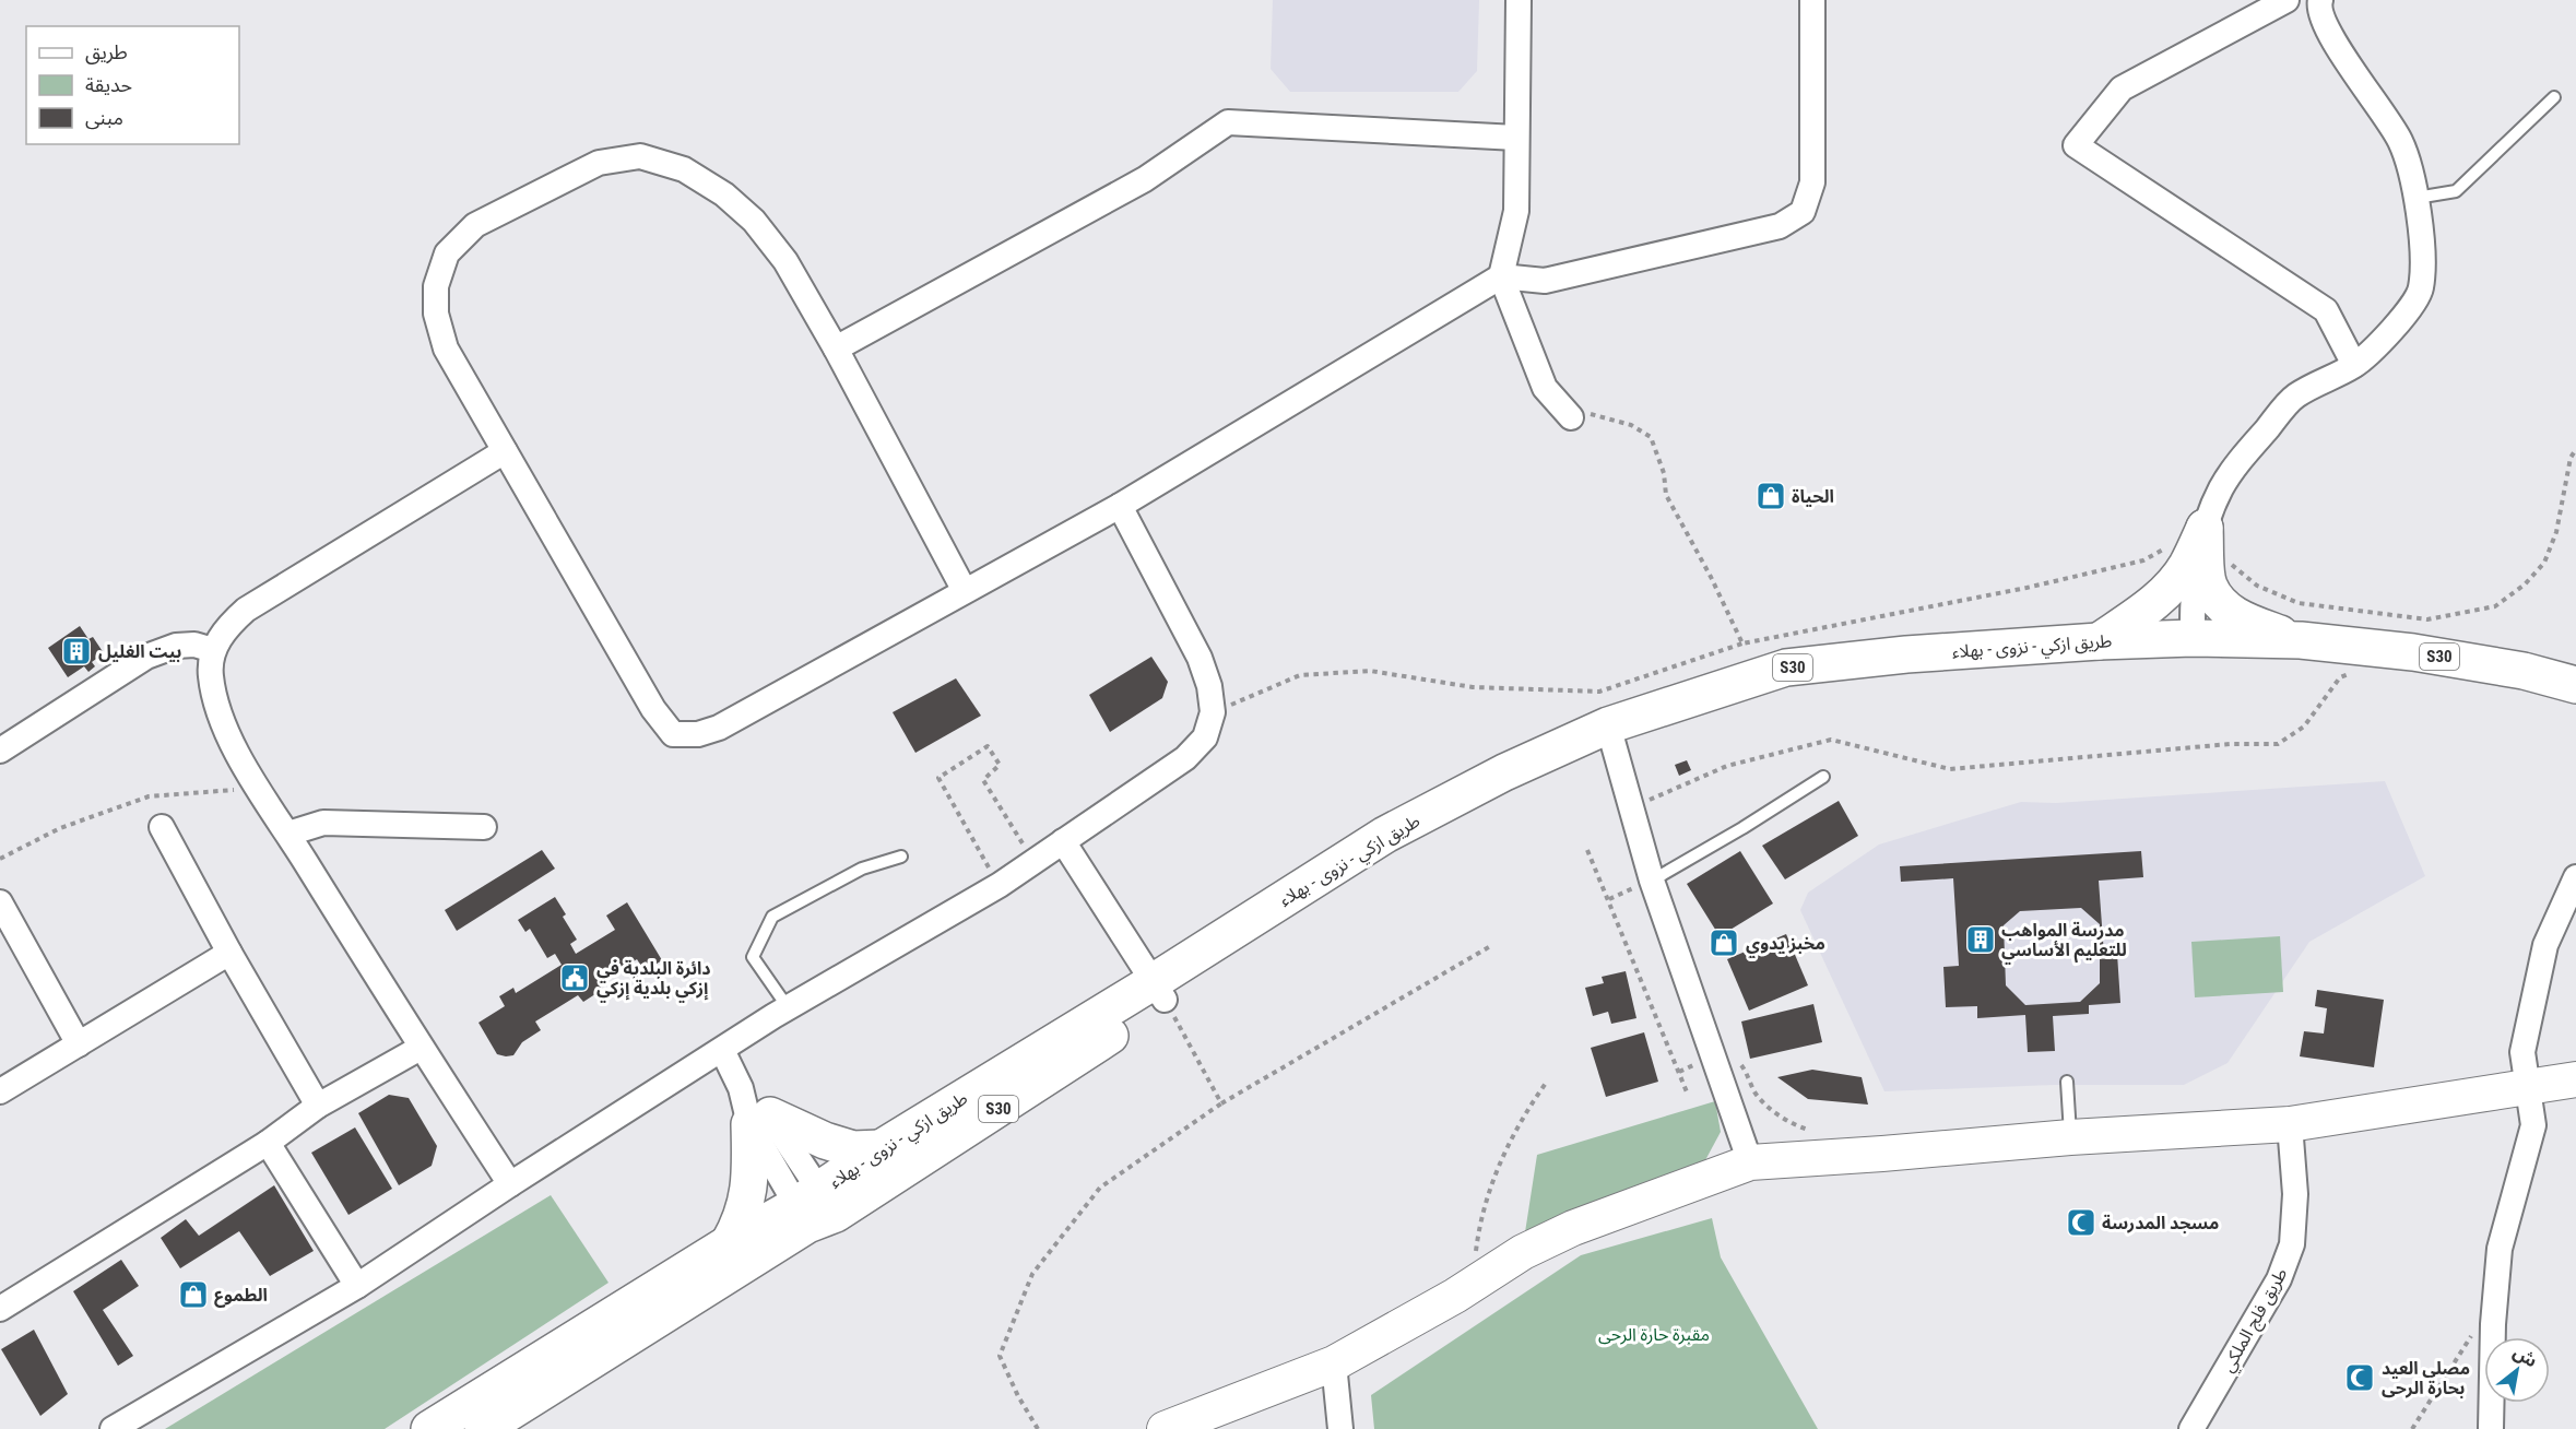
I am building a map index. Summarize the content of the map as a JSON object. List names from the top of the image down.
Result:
{
  "streets": {
    "main road": ["طريق ازكي - نزوى - بهلاء", "S30"],
    "street": ["طريق فلج الملكي"]
  },
  "parks": ["مقبرة حارة الرحى"],
  "places": {
    "shop": ["الحياة", "مخبز يدوي", "الطموع"],
    "building": ["بيت الغليل", "مدرسة المواهب للتعليم الأساسي"],
    "public building": ["دائرة البلدية في إزكي بلدية إزكي"],
    "mosque": ["مسجد المدرسة", "مصلى العيد بحارة الرحى"]
  },
  "legend": ["طريق", "حديقة", "مبنى"],
  "north": "top right"
}
